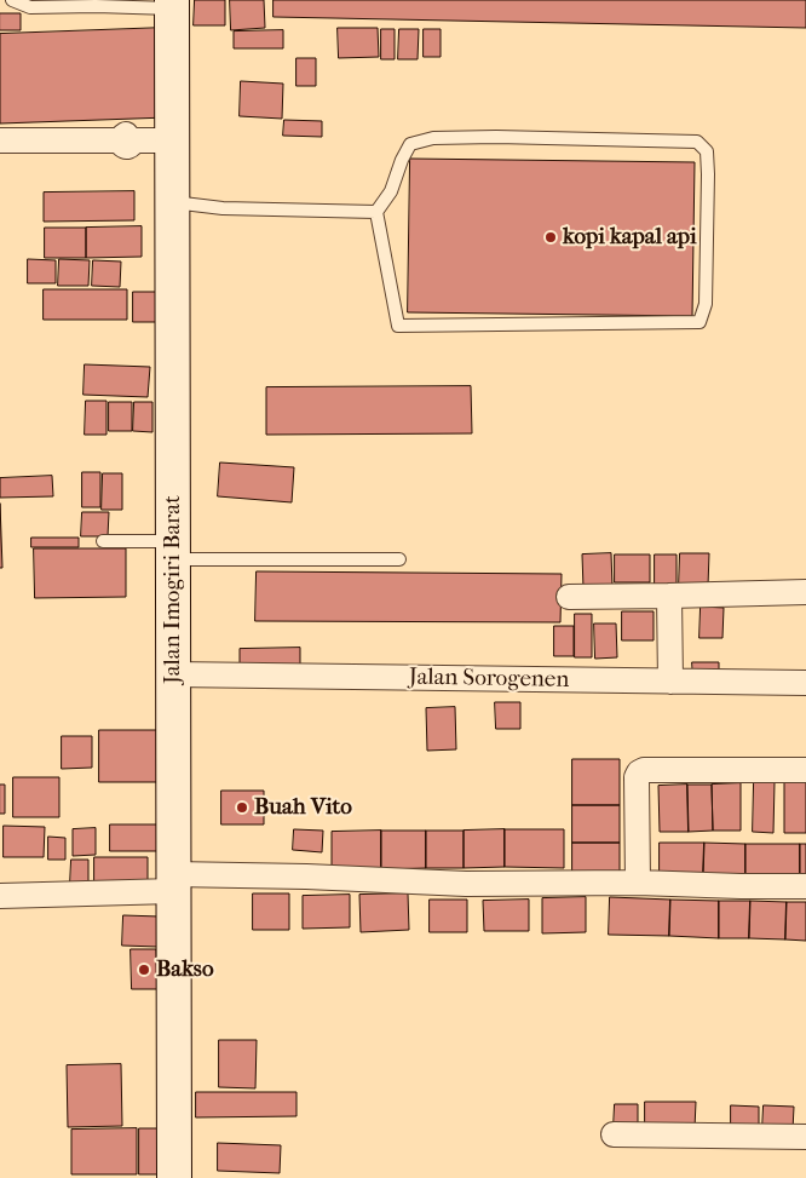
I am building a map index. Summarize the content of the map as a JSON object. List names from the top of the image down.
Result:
{
  "streets": {
    "main road": ["Jalan Imogiri Barat"],
    "street": ["Jalan Sorogenen"]
  },
  "crossings": [
    ["Jalan Imogiri Barat", "Jalan Sorogenen"]
  ],
  "places": ["kopi kapal api", "Buah Vito", "Bakso"]
}
